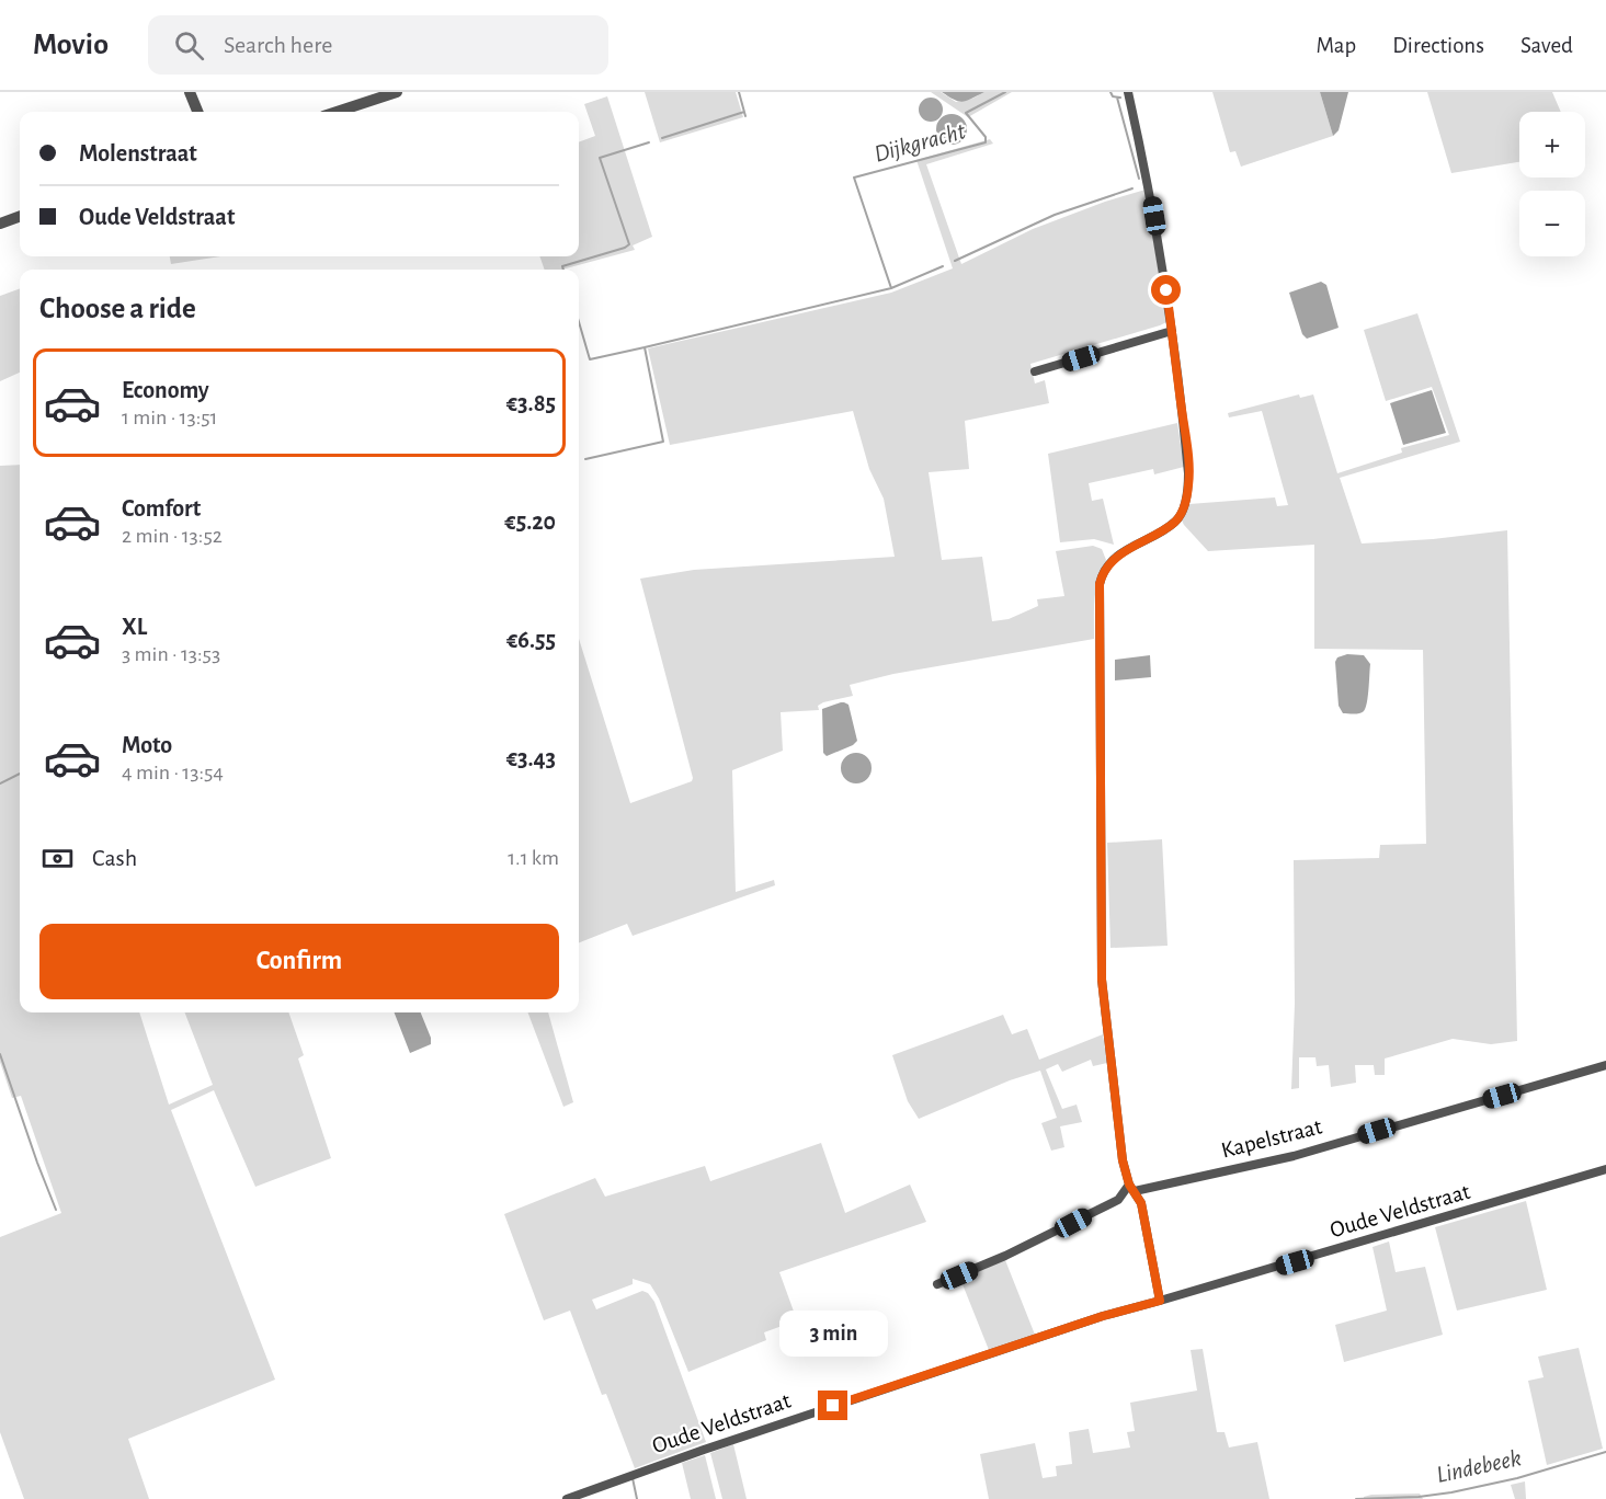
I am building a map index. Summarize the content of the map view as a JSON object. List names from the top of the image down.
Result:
{
  "streets": {
    "street": ["Kapelstraat", "Oude Veldstraat"]
  },
  "water": ["Dijkgracht", "Lindebeek"],
  "page": {
    "header": "Movio",
    "search": "Search here",
    "nav": ["Map", "Directions", "Saved"],
    "map_buttons": ["+", "−"],
    "banner": ["Molenstraat", "Oude Veldstraat"],
    "heading": "Choose a ride",
    "list": [
      {
        "name": "Economy",
        "note": "1 min · 13:51",
        "value": "€3.85"
      },
      {
        "name": "Comfort",
        "note": "2 min · 13:52",
        "value": "€5.20"
      },
      {
        "name": "XL",
        "note": "3 min · 13:53",
        "value": "€6.55"
      },
      {
        "name": "Moto",
        "note": "4 min · 13:54",
        "value": "€3.43"
      }
    ],
    "pay": ["Cash", "1.1 km"],
    "buttons": "Confirm",
    "bubble": "3 min"
  }
}
